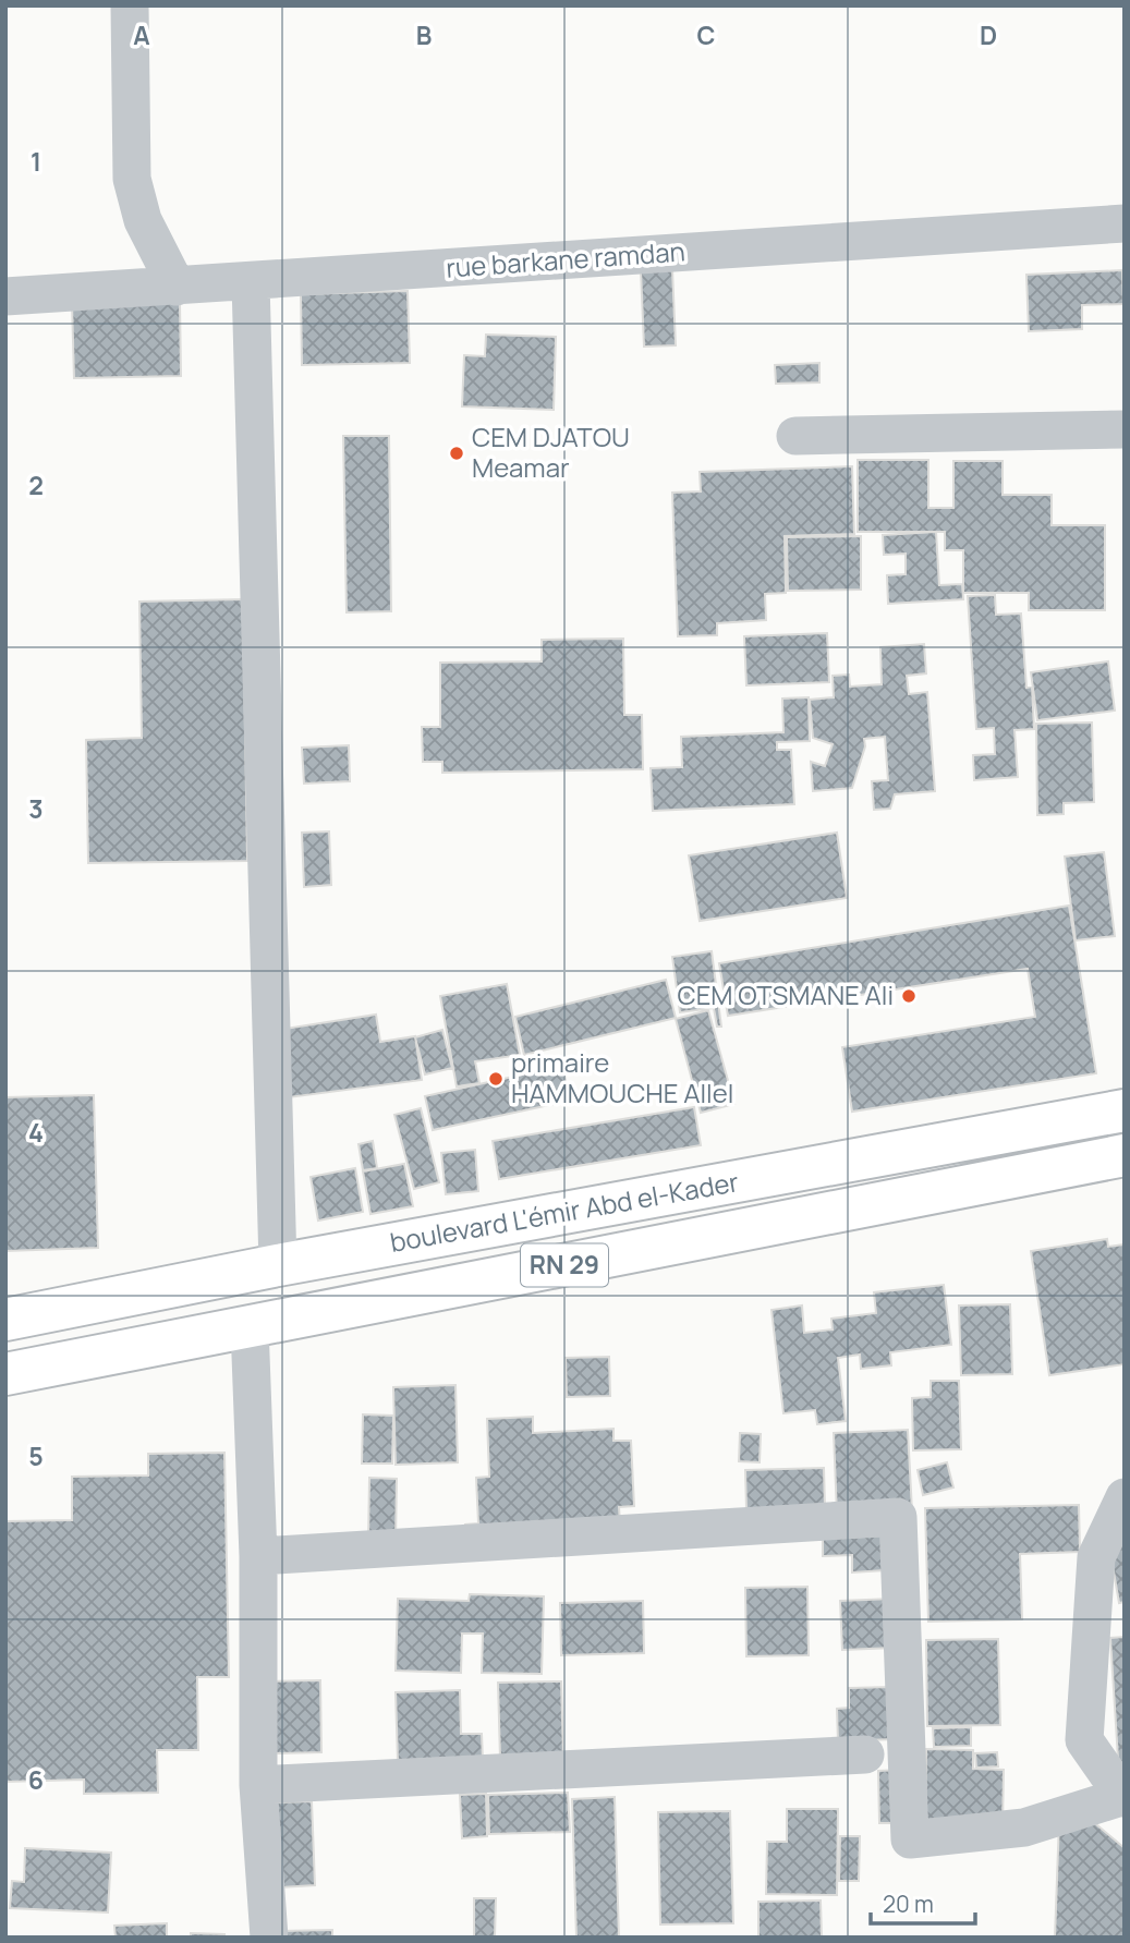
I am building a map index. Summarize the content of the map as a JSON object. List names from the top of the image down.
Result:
{
  "streets": {
    "highway": ["boulevard L'émir Abd el-Kader", "RN 29"],
    "street": ["rue barkane ramdan"]
  },
  "places": ["CEM DJATOU Meamar", "CEM OTSMANE Ali", "primaire HAMMOUCHE Allel"],
  "scale_bar": "20 m",
  "grid": {
    "columns": [
      "A",
      "B",
      "C",
      "D"
    ],
    "rows": [
      "1",
      "2",
      "3",
      "4",
      "5",
      "6"
    ]
  }
}
